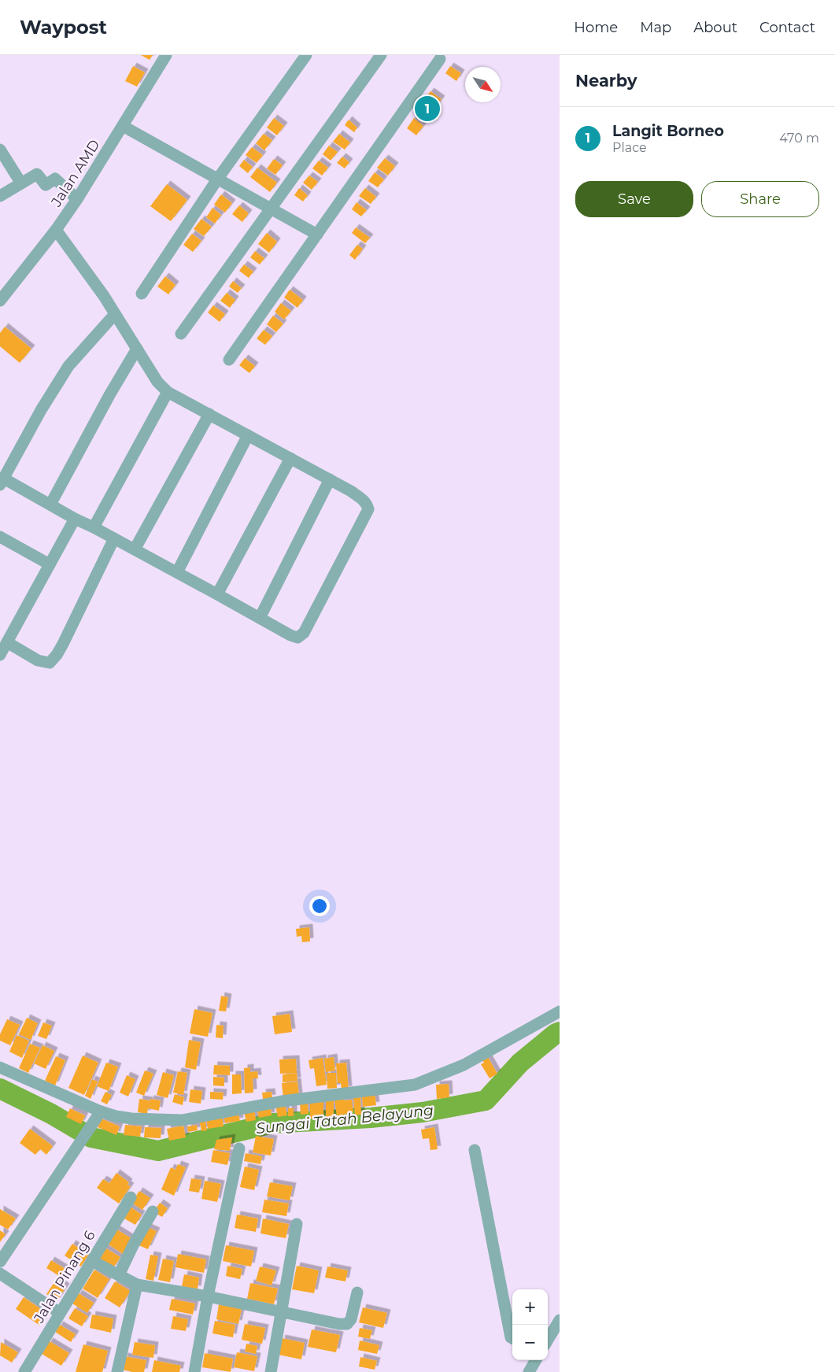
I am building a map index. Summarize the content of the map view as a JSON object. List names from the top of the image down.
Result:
{
  "streets": {
    "street": ["Jalan AMD", "Jalan Pinang 6"]
  },
  "water": ["Sungai Tatah Belayung"],
  "north": "bottom right",
  "page": {
    "header": "Waypost",
    "nav": [
      "Home",
      "Map",
      "About",
      "Contact"
    ],
    "heading": "Nearby",
    "pins": "1",
    "list": [
      {
        "mark": "1",
        "name": "Langit Borneo",
        "note": "Place",
        "value": "470 m"
      }
    ],
    "buttons": ["Save", "Share"],
    "map_buttons": ["+", "−"]
  }
}
